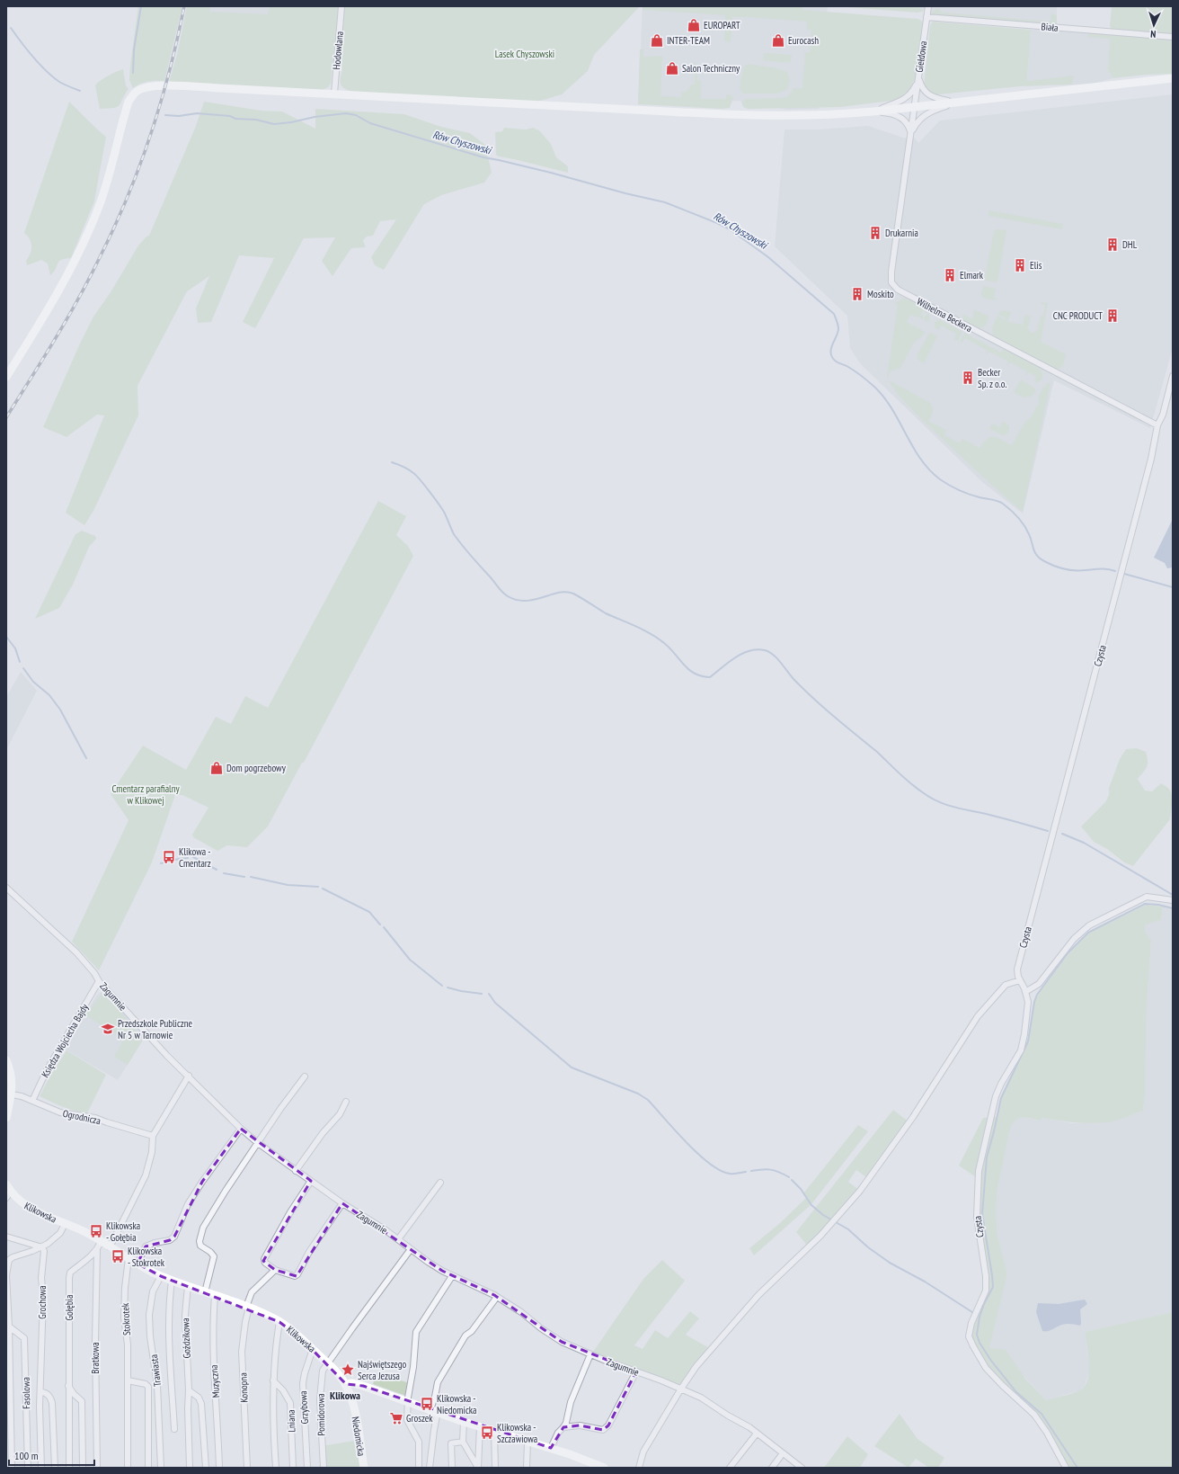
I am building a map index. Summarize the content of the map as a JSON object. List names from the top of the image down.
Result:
{
  "streets": {
    "main road": ["Klikowska", "Niedomicka"],
    "street": [
      "Biała",
      "Hodowlana",
      "Giełdowa",
      "Wilhelma Beckera",
      "Czysta",
      "Zagumnie",
      "Księdza Wojciecha Bajdy",
      "Ogrodnicza",
      "Grochowa",
      "Gołębia",
      "Stokrotek",
      "Goździkowa",
      "Bratkowa",
      "Trawiasta",
      "Muzyczna",
      "Konopna",
      "Fasolowa",
      "Grzybowa",
      "Pomidorowa",
      "Lniana"
    ]
  },
  "crossings": [
    ["Biała", "Giełdowa"],
    ["Giełdowa", "Wilhelma Beckera"],
    ["Wilhelma Beckera", "Czysta"],
    ["Zagumnie", "Księdza Wojciecha Bajdy"],
    ["Zagumnie", "Pomidorowa"],
    ["Księdza Wojciecha Bajdy", "Ogrodnicza"],
    ["Klikowska", "Gołębia"],
    ["Klikowska", "Stokrotek"],
    ["Klikowska", "Goździkowa"],
    ["Klikowska", "Bratkowa"],
    ["Klikowska", "Trawiasta"],
    ["Klikowska", "Muzyczna"],
    ["Klikowska", "Konopna"],
    ["Klikowska", "Grzybowa"],
    ["Klikowska", "Pomidorowa"],
    ["Klikowska", "Lniana"],
    ["Klikowska", "Niedomicka"],
    ["Grochowa", "Fasolowa"],
    ["Gołębia", "Bratkowa"]
  ],
  "districts": ["Klikowa"],
  "water": ["Rów Chyszowski"],
  "parks": ["Lasek Chyszowski", "Cmentarz parafialny w Klikowej"],
  "places": {
    "shop": [
      "EUROPART",
      "INTER-TEAM",
      "Eurocash",
      "Salon Techniczny",
      "Dom pogrzebowy"
    ],
    "building": [
      "Drukarnia",
      "DHL",
      "Elis",
      "Elmark",
      "Moskito",
      "CNC PRODUCT",
      "Becker Sp. z o.o."
    ],
    "bus stop": [
      "Klikowa - Cmentarz",
      "Klikowska - Gołębia",
      "Klikowska - Stokrotek",
      "Klikowska - Niedomicka",
      "Klikowska - Szczawiowa"
    ],
    "school or university": ["Przedszkole Publiczne Nr 5 w Tarnowie"],
    "place": ["Najświętszego Serca Jezusa"],
    "supermarket": ["Groszek"]
  },
  "scale_bar": "100 m",
  "north": "bottom"
}
